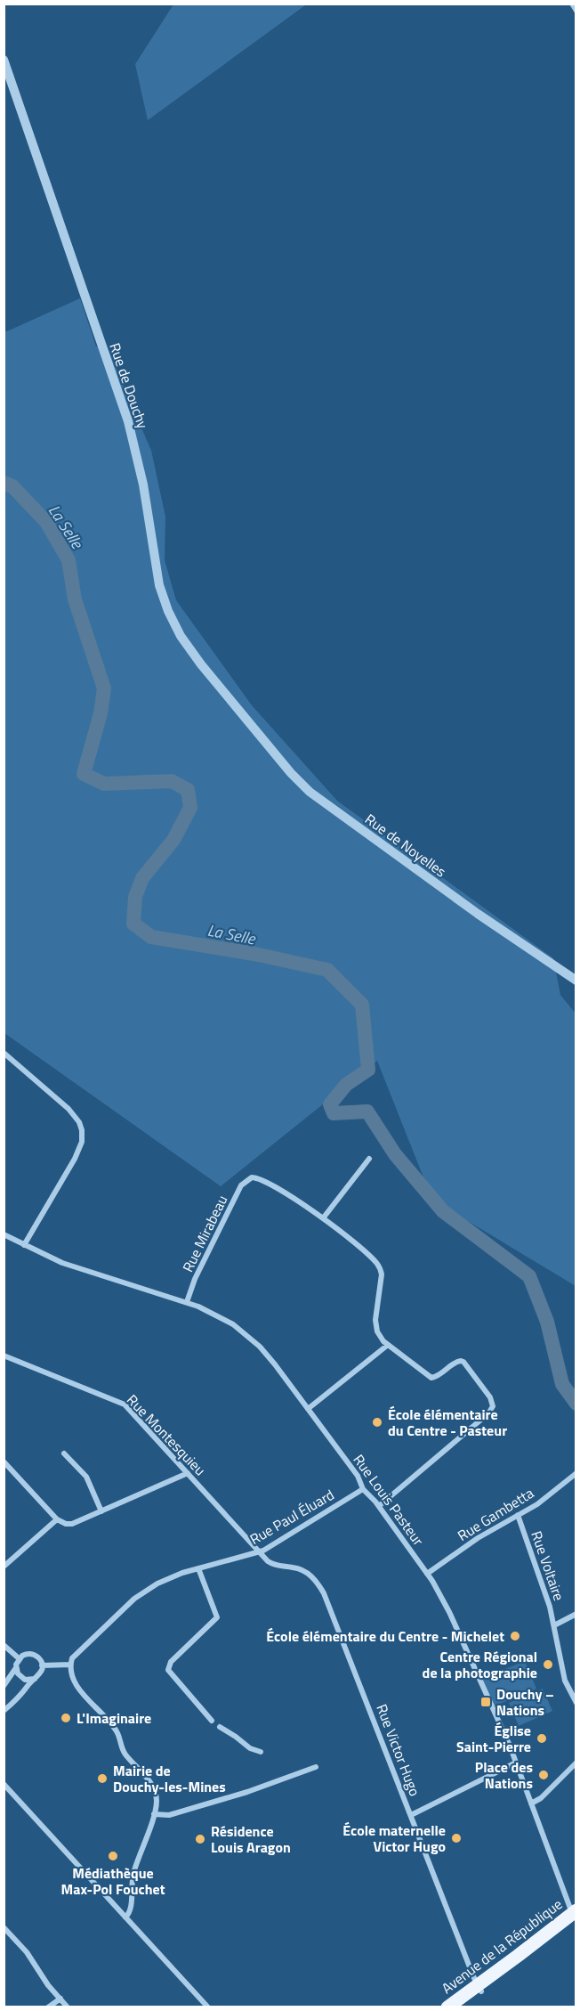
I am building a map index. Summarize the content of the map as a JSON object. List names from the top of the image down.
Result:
{
  "streets": {
    "main road": ["Avenue de la République"],
    "street": [
      "Rue de Douchy",
      "Rue de Noyelles",
      "Rue Mirabeau",
      "Rue Montesquieu",
      "Rue Louis Pasteur",
      "Rue Gambetta",
      "Rue Paul Éluard",
      "Rue Voltaire",
      "Rue Victor Hugo"
    ]
  },
  "crossings": [
    ["Rue de Douchy", "Rue de Noyelles"],
    ["Rue Mirabeau", "Rue Louis Pasteur"],
    ["Rue Montesquieu", "Rue Paul Éluard"],
    ["Rue Montesquieu", "Rue Victor Hugo"],
    ["Rue Louis Pasteur", "Rue Gambetta"],
    ["Rue Louis Pasteur", "Rue Paul Éluard"],
    ["Rue Louis Pasteur", "Avenue de la République"],
    ["Rue Gambetta", "Rue Voltaire"],
    ["Rue Paul Éluard", "Rue Victor Hugo"],
    ["Rue Victor Hugo", "Avenue de la République"]
  ],
  "water": ["La Selle"],
  "places": {
    "other": [
      "École élémentaire du Centre - Pasteur",
      "École élémentaire du Centre - Michelet",
      "Centre Régional de la photographie",
      "L'Imaginaire",
      "Église Saint-Pierre",
      "Place des Nations",
      "Mairie de Douchy-les-Mines",
      "École maternelle Victor Hugo",
      "Résidence Louis Aragon",
      "Médiathèque Max-Pol Fouchet"
    ],
    "transit": ["Douchy – Nations"]
  }
}
